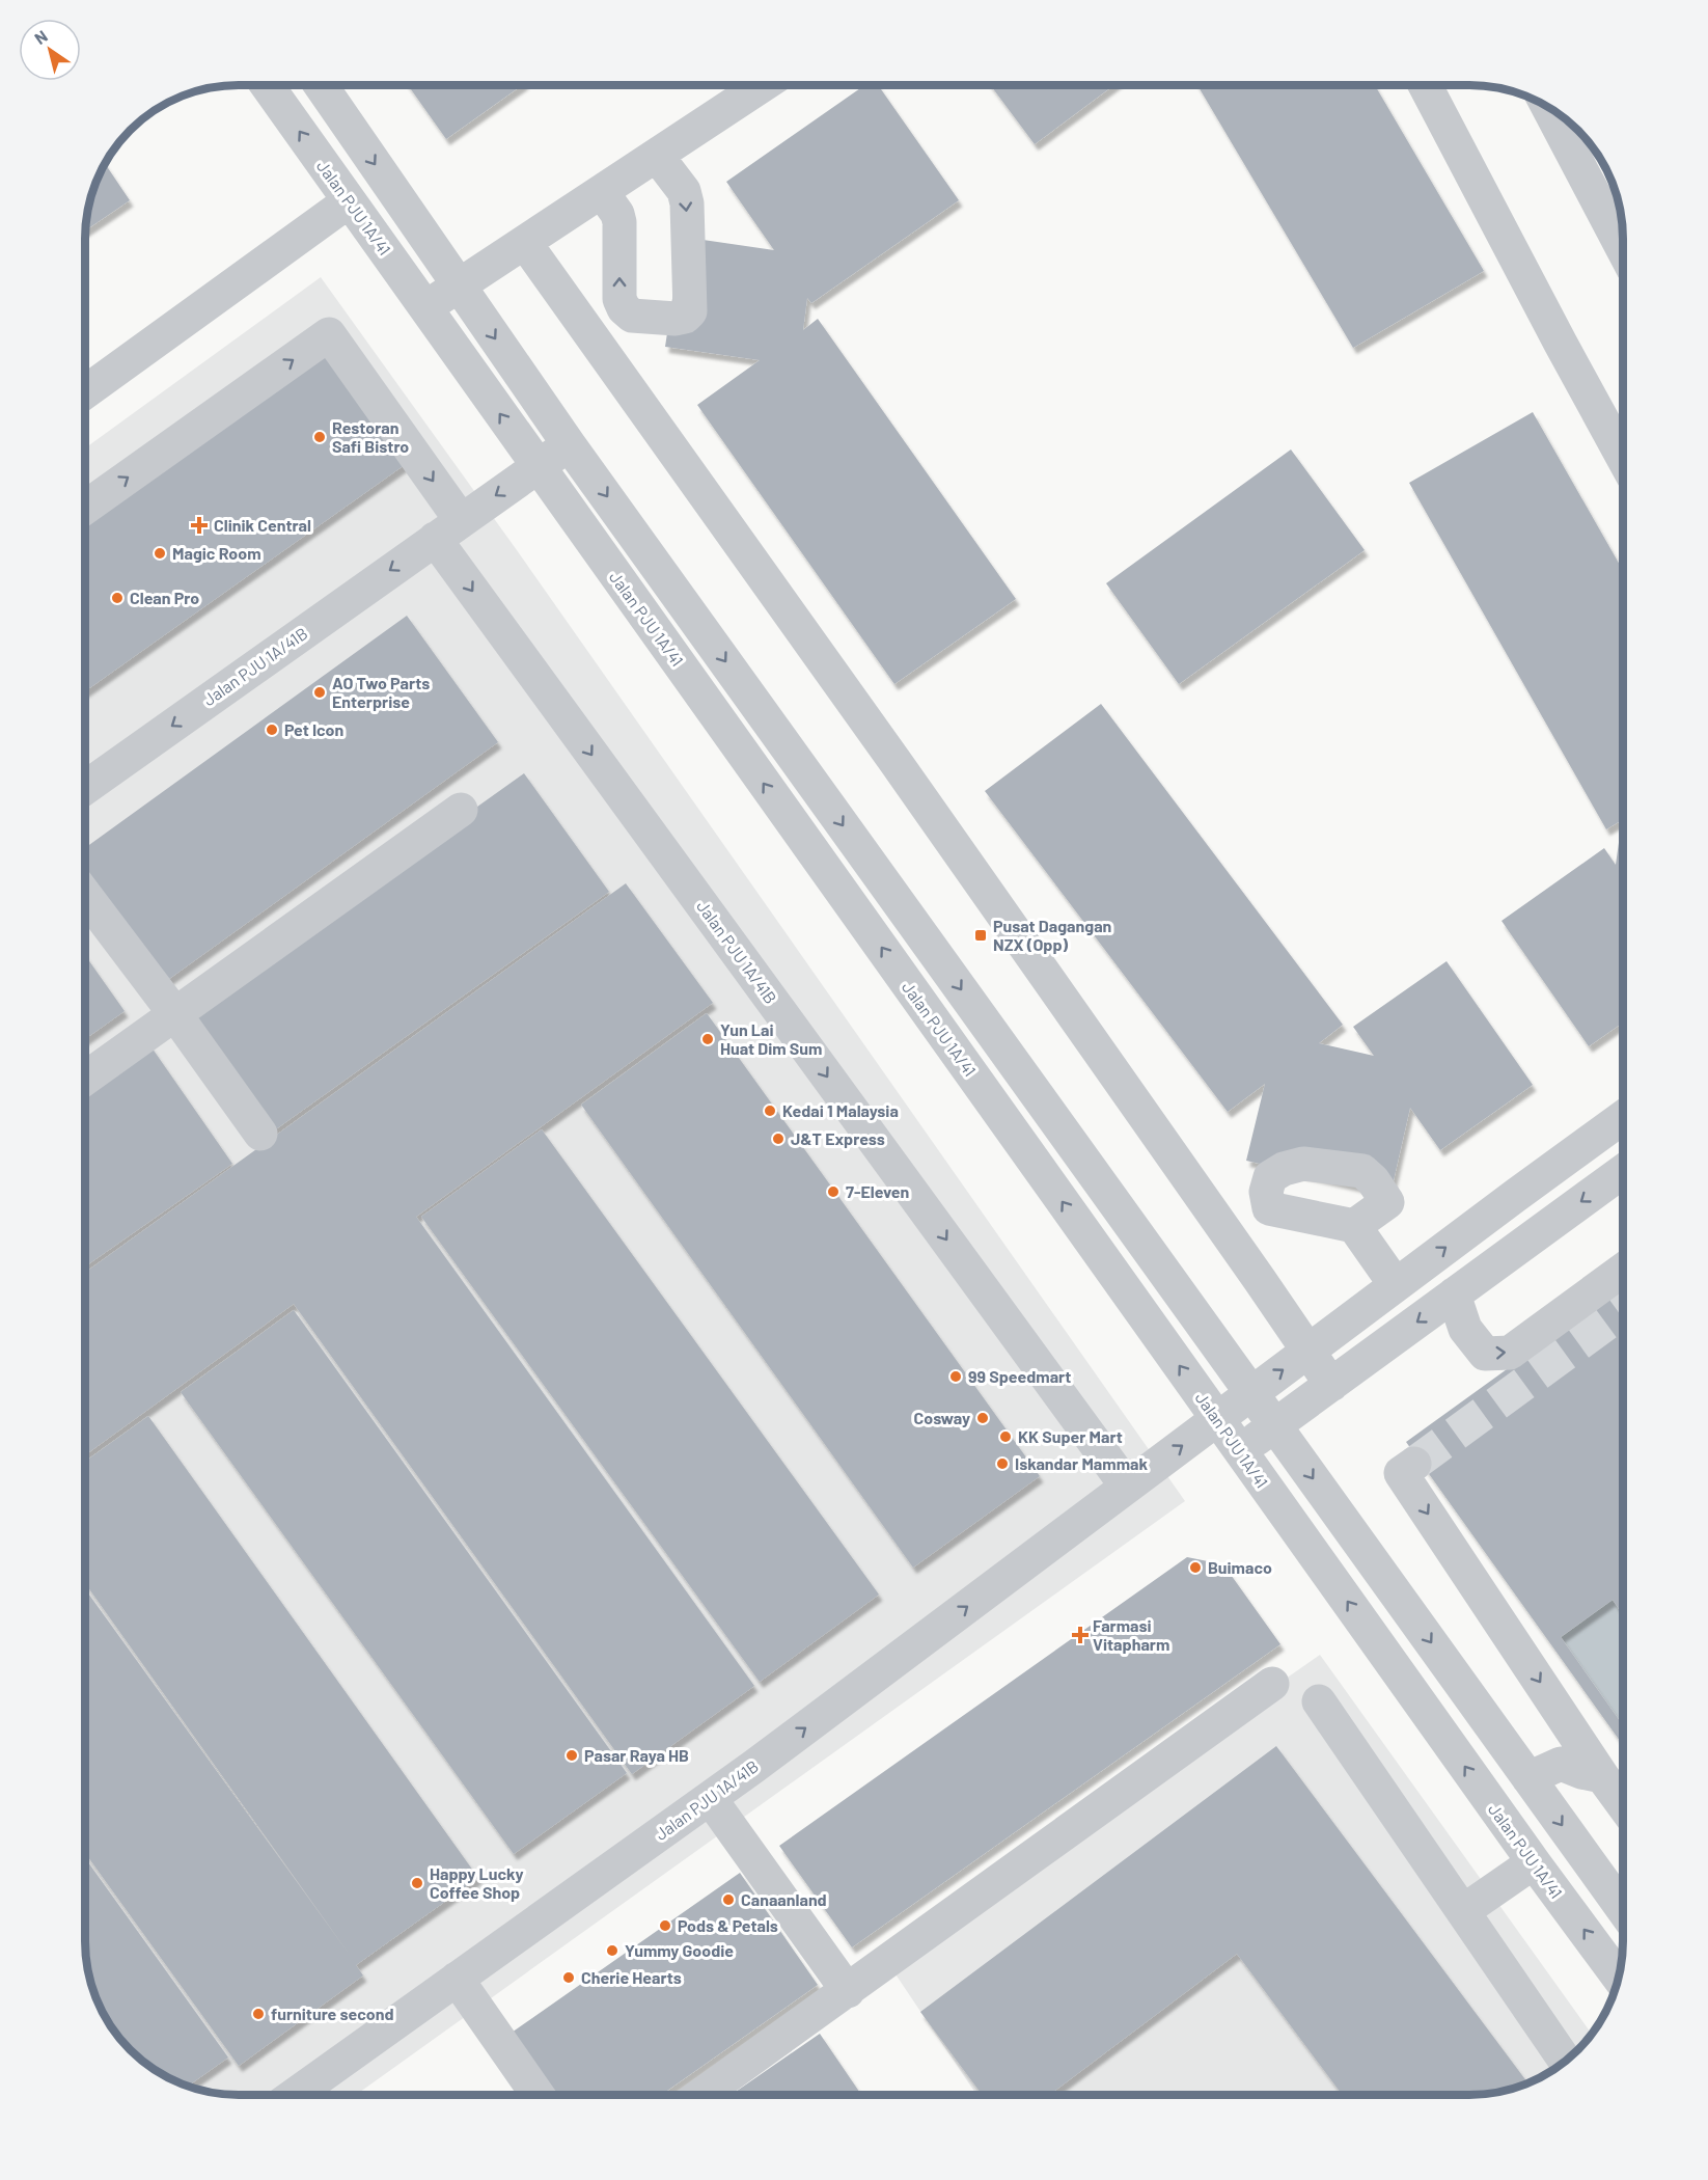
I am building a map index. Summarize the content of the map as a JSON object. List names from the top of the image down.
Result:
{
  "streets": {
    "street": ["Jalan PJU 1A/41", "Jalan PJU 1A/41B"]
  },
  "crossings": [
    ["Jalan PJU 1A/41", "Jalan PJU 1A/41B"]
  ],
  "places": {
    "other": [
      "Restoran Safi Bistro",
      "Magic Room",
      "Clean Pro",
      "AO Two Parts Enterprise",
      "Pet Icon",
      "Yun Lai Huat Dim Sum",
      "Kedai 1 Malaysia",
      "J&T Express",
      "7-Eleven",
      "99 Speedmart",
      "Cosway",
      "KK Super Mart",
      "Iskandar Mammak",
      "Buimaco",
      "Pasar Raya HB",
      "Happy Lucky Coffee Shop",
      "Canaanland",
      "Pods & Petals",
      "Yummy Goodie",
      "Cherie Hearts",
      "furniture second"
    ],
    "health": ["Clinik Central", "Farmasi Vitapharm"],
    "transit": ["Pusat Dagangan NZX (Opp)"]
  },
  "north": "top left"
}
